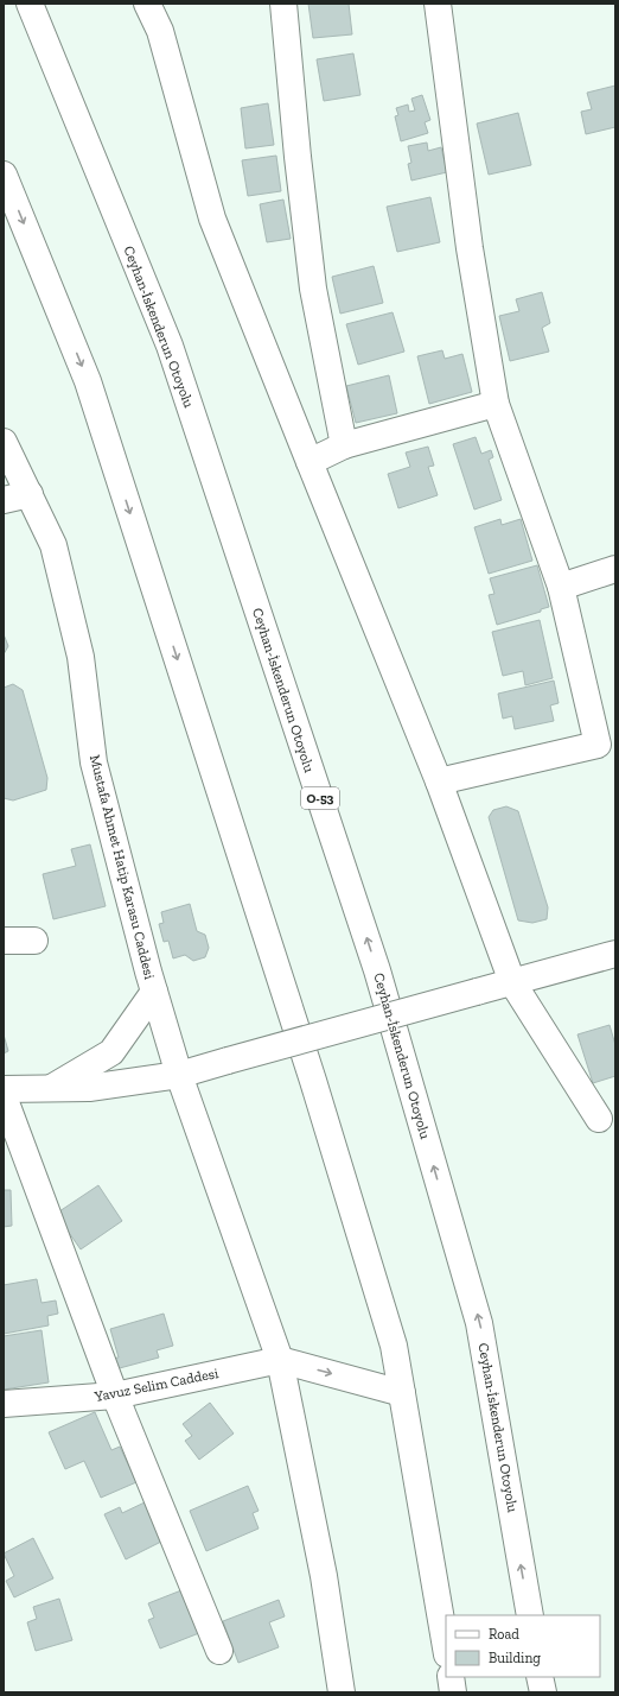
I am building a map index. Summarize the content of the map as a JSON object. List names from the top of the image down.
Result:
{
  "streets": {
    "main road": [
      "Ceyhan-İskenderun Otoyolu",
      "O-53",
      "Mustafa Ahmet Hatip Karasu Caddesi",
      "Yavuz Selim Caddesi"
    ]
  },
  "crossings": [
    ["Mustafa Ahmet Hatip Karasu Caddesi", "Yavuz Selim Caddesi"]
  ],
  "legend": ["Road", "Building"]
}
